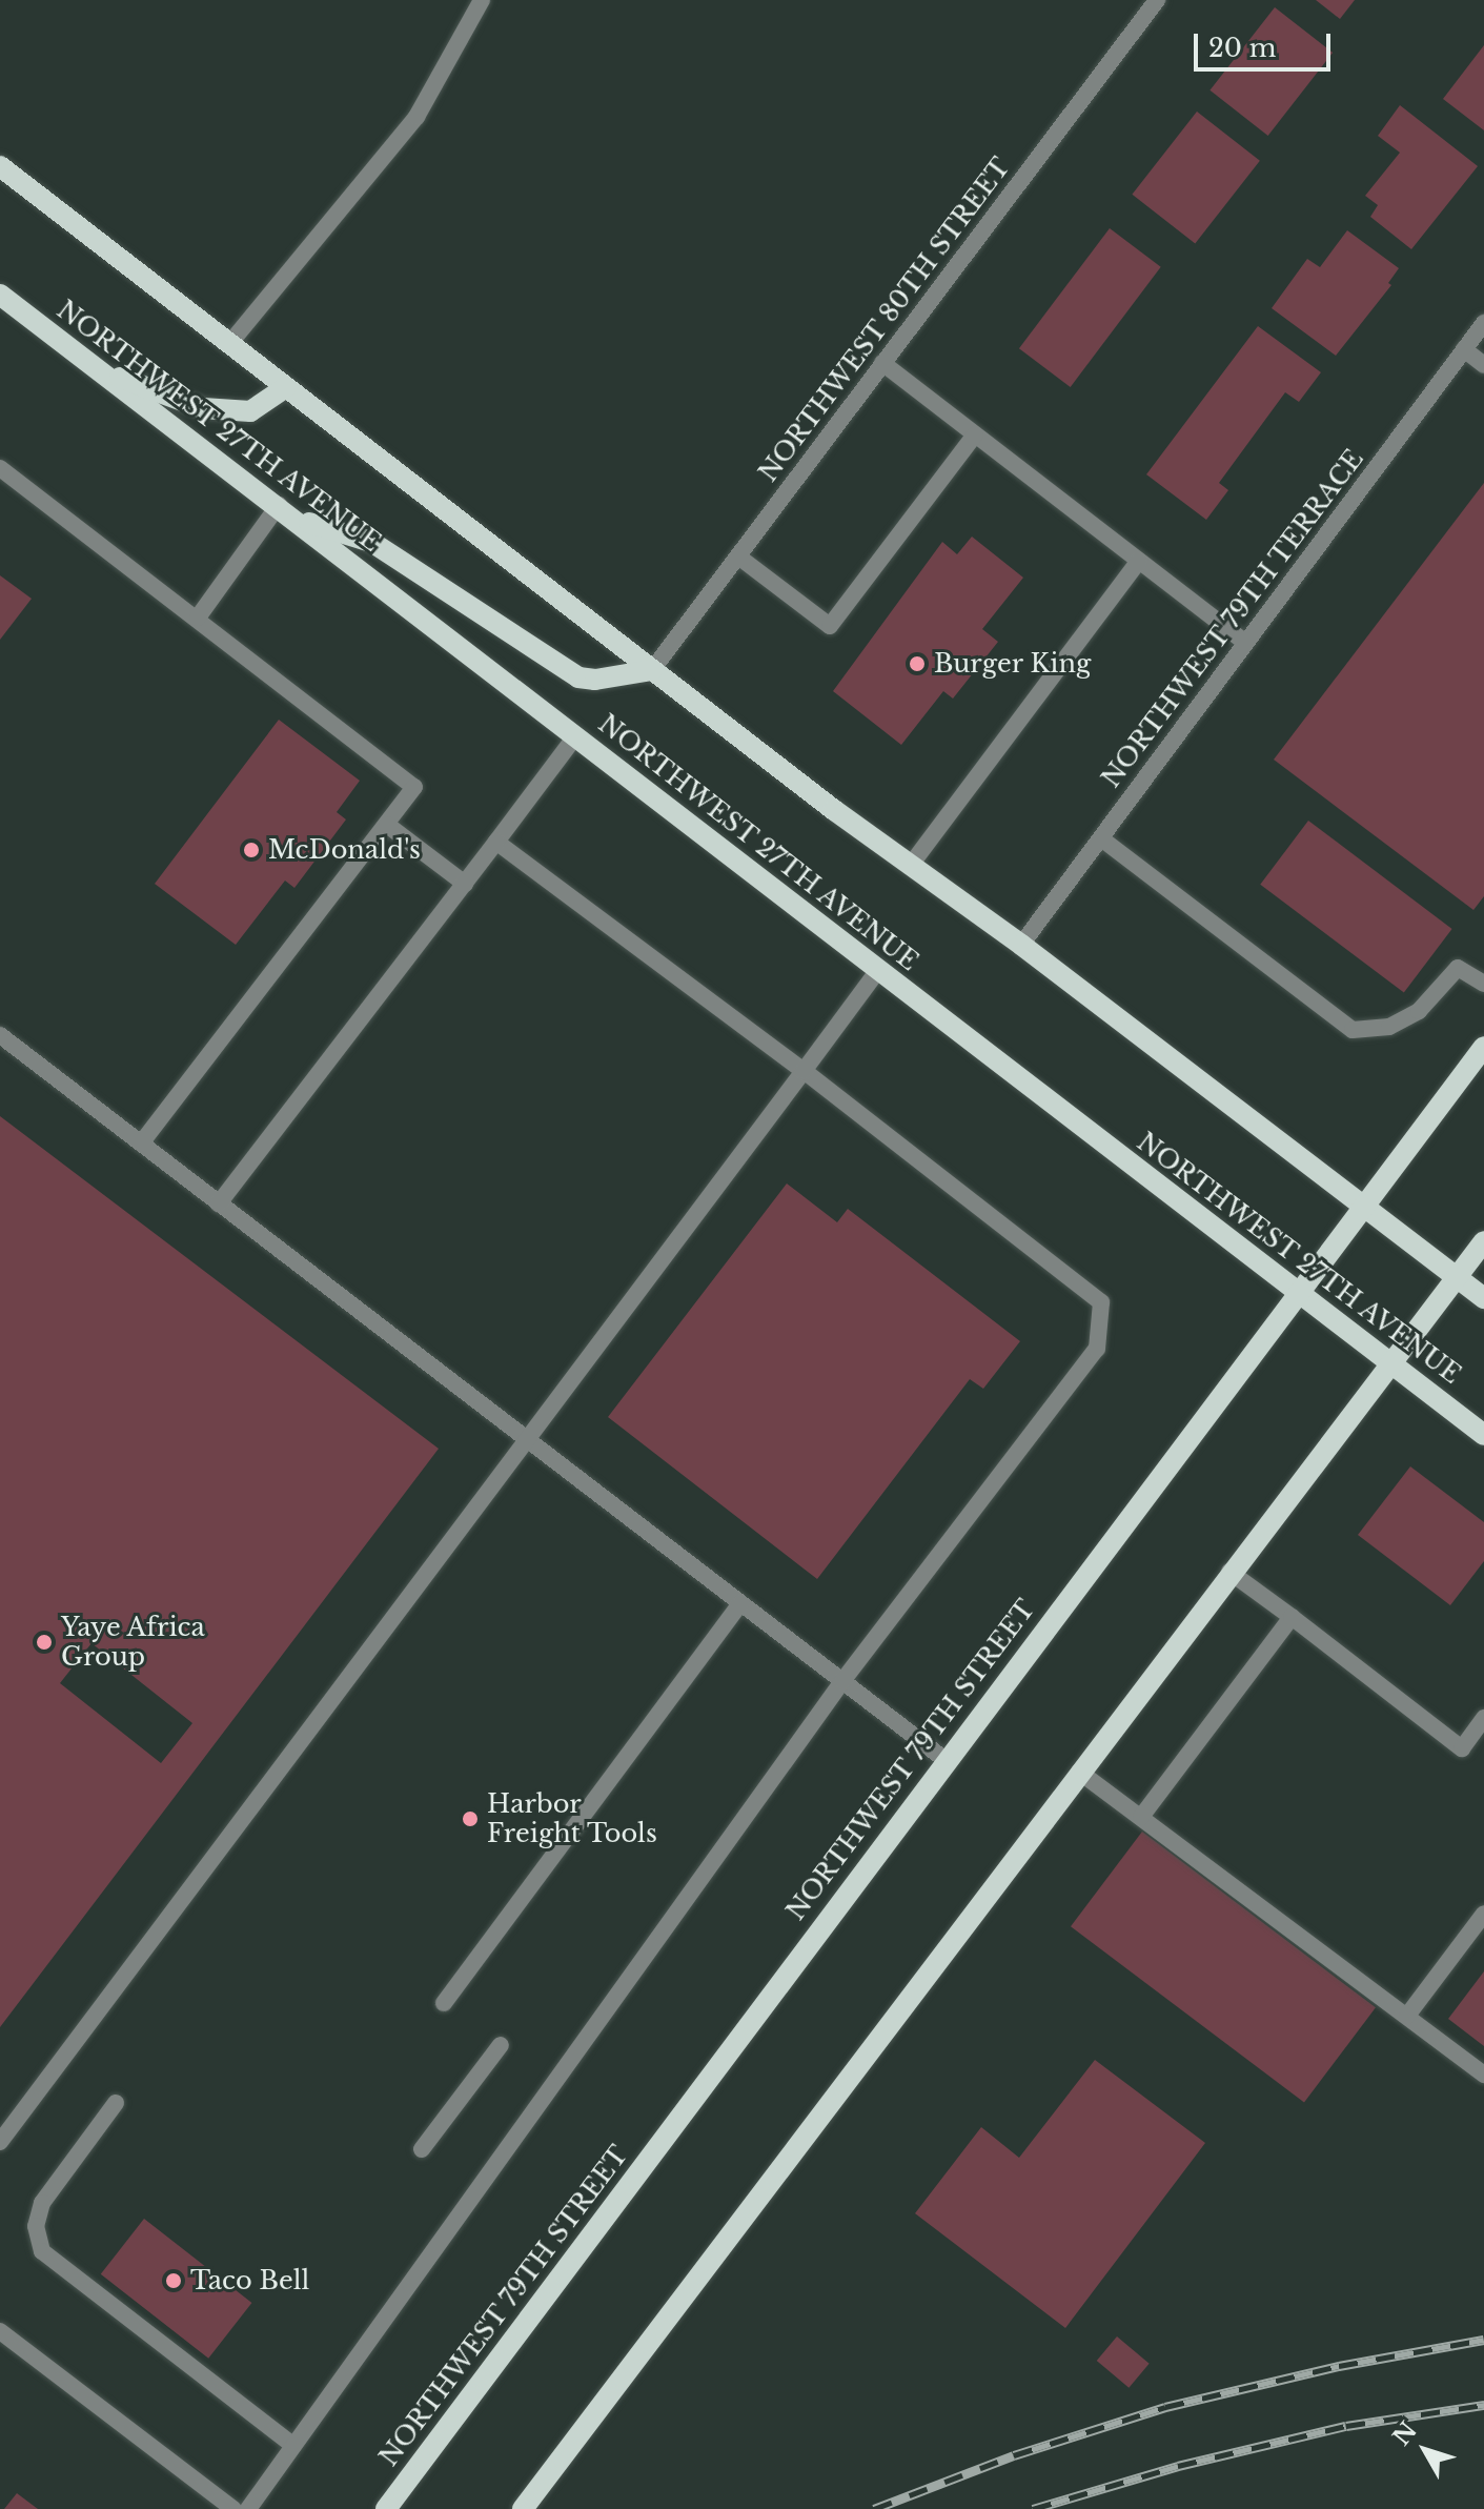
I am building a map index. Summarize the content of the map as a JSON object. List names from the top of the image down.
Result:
{
  "streets": {
    "main road": ["NORTHWEST 27TH AVENUE", "NORTHWEST 79TH STREET"],
    "street": ["NORTHWEST 80TH STREET", "NORTHWEST 79TH TERRACE"]
  },
  "crossings": [
    ["NORTHWEST 27TH AVENUE", "NORTHWEST 79TH STREET"]
  ],
  "places": [
    "Burger King",
    "McDonald's",
    "Yaye Africa Group",
    "Harbor Freight Tools",
    "Taco Bell"
  ],
  "scale_bar": "20 m",
  "north": "top left"
}
